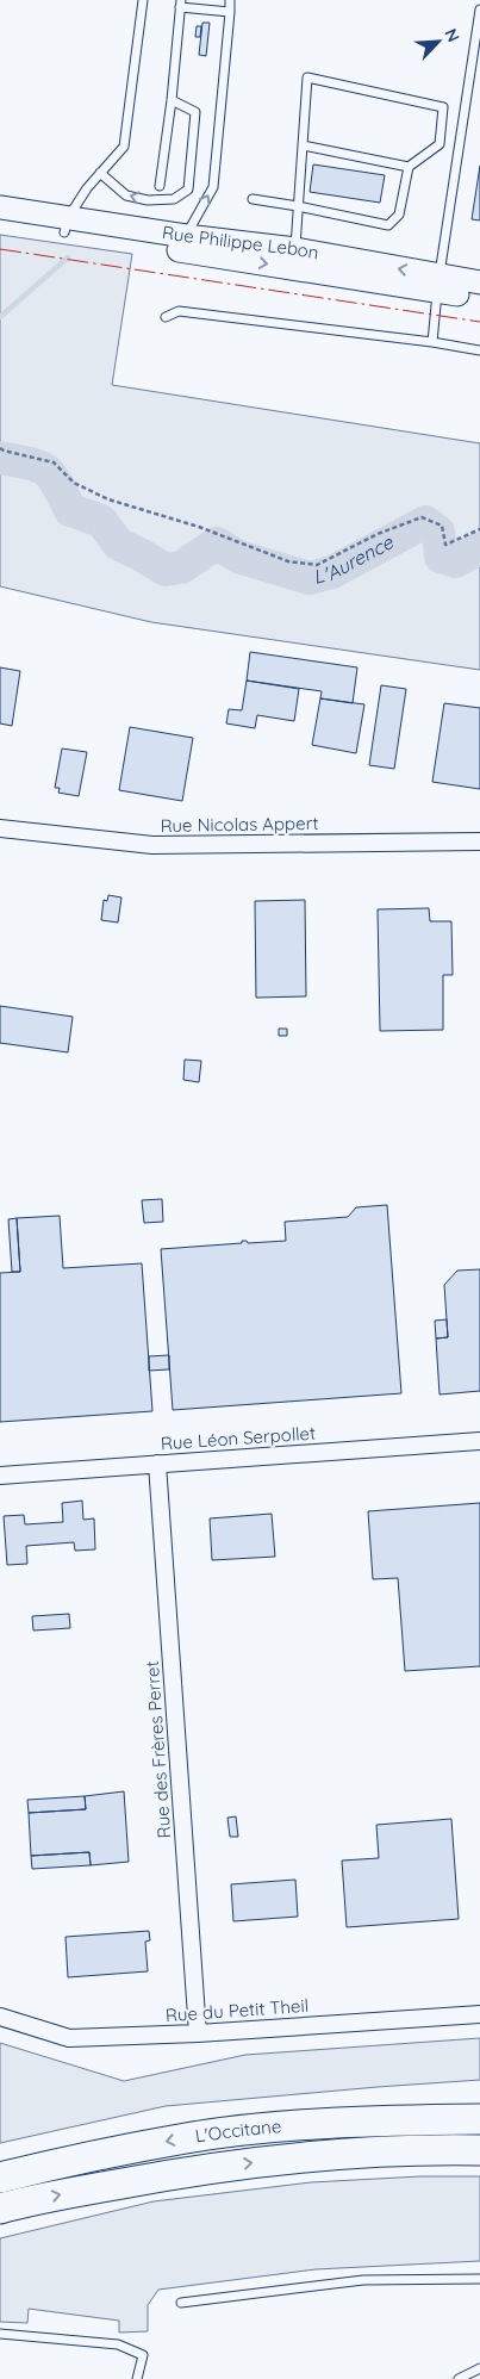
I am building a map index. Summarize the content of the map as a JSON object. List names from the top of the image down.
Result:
{
  "streets": {
    "highway": ["L'Occitane"],
    "street": [
      "Rue Philippe Lebon",
      "Rue Nicolas Appert",
      "Rue Léon Serpollet",
      "Rue des Frères Perret",
      "Rue du Petit Theil"
    ]
  },
  "crossings": [
    ["Rue Léon Serpollet", "Rue des Frères Perret"],
    ["Rue des Frères Perret", "Rue du Petit Theil"]
  ],
  "water": ["L'Aurence"],
  "north": "top right"
}
